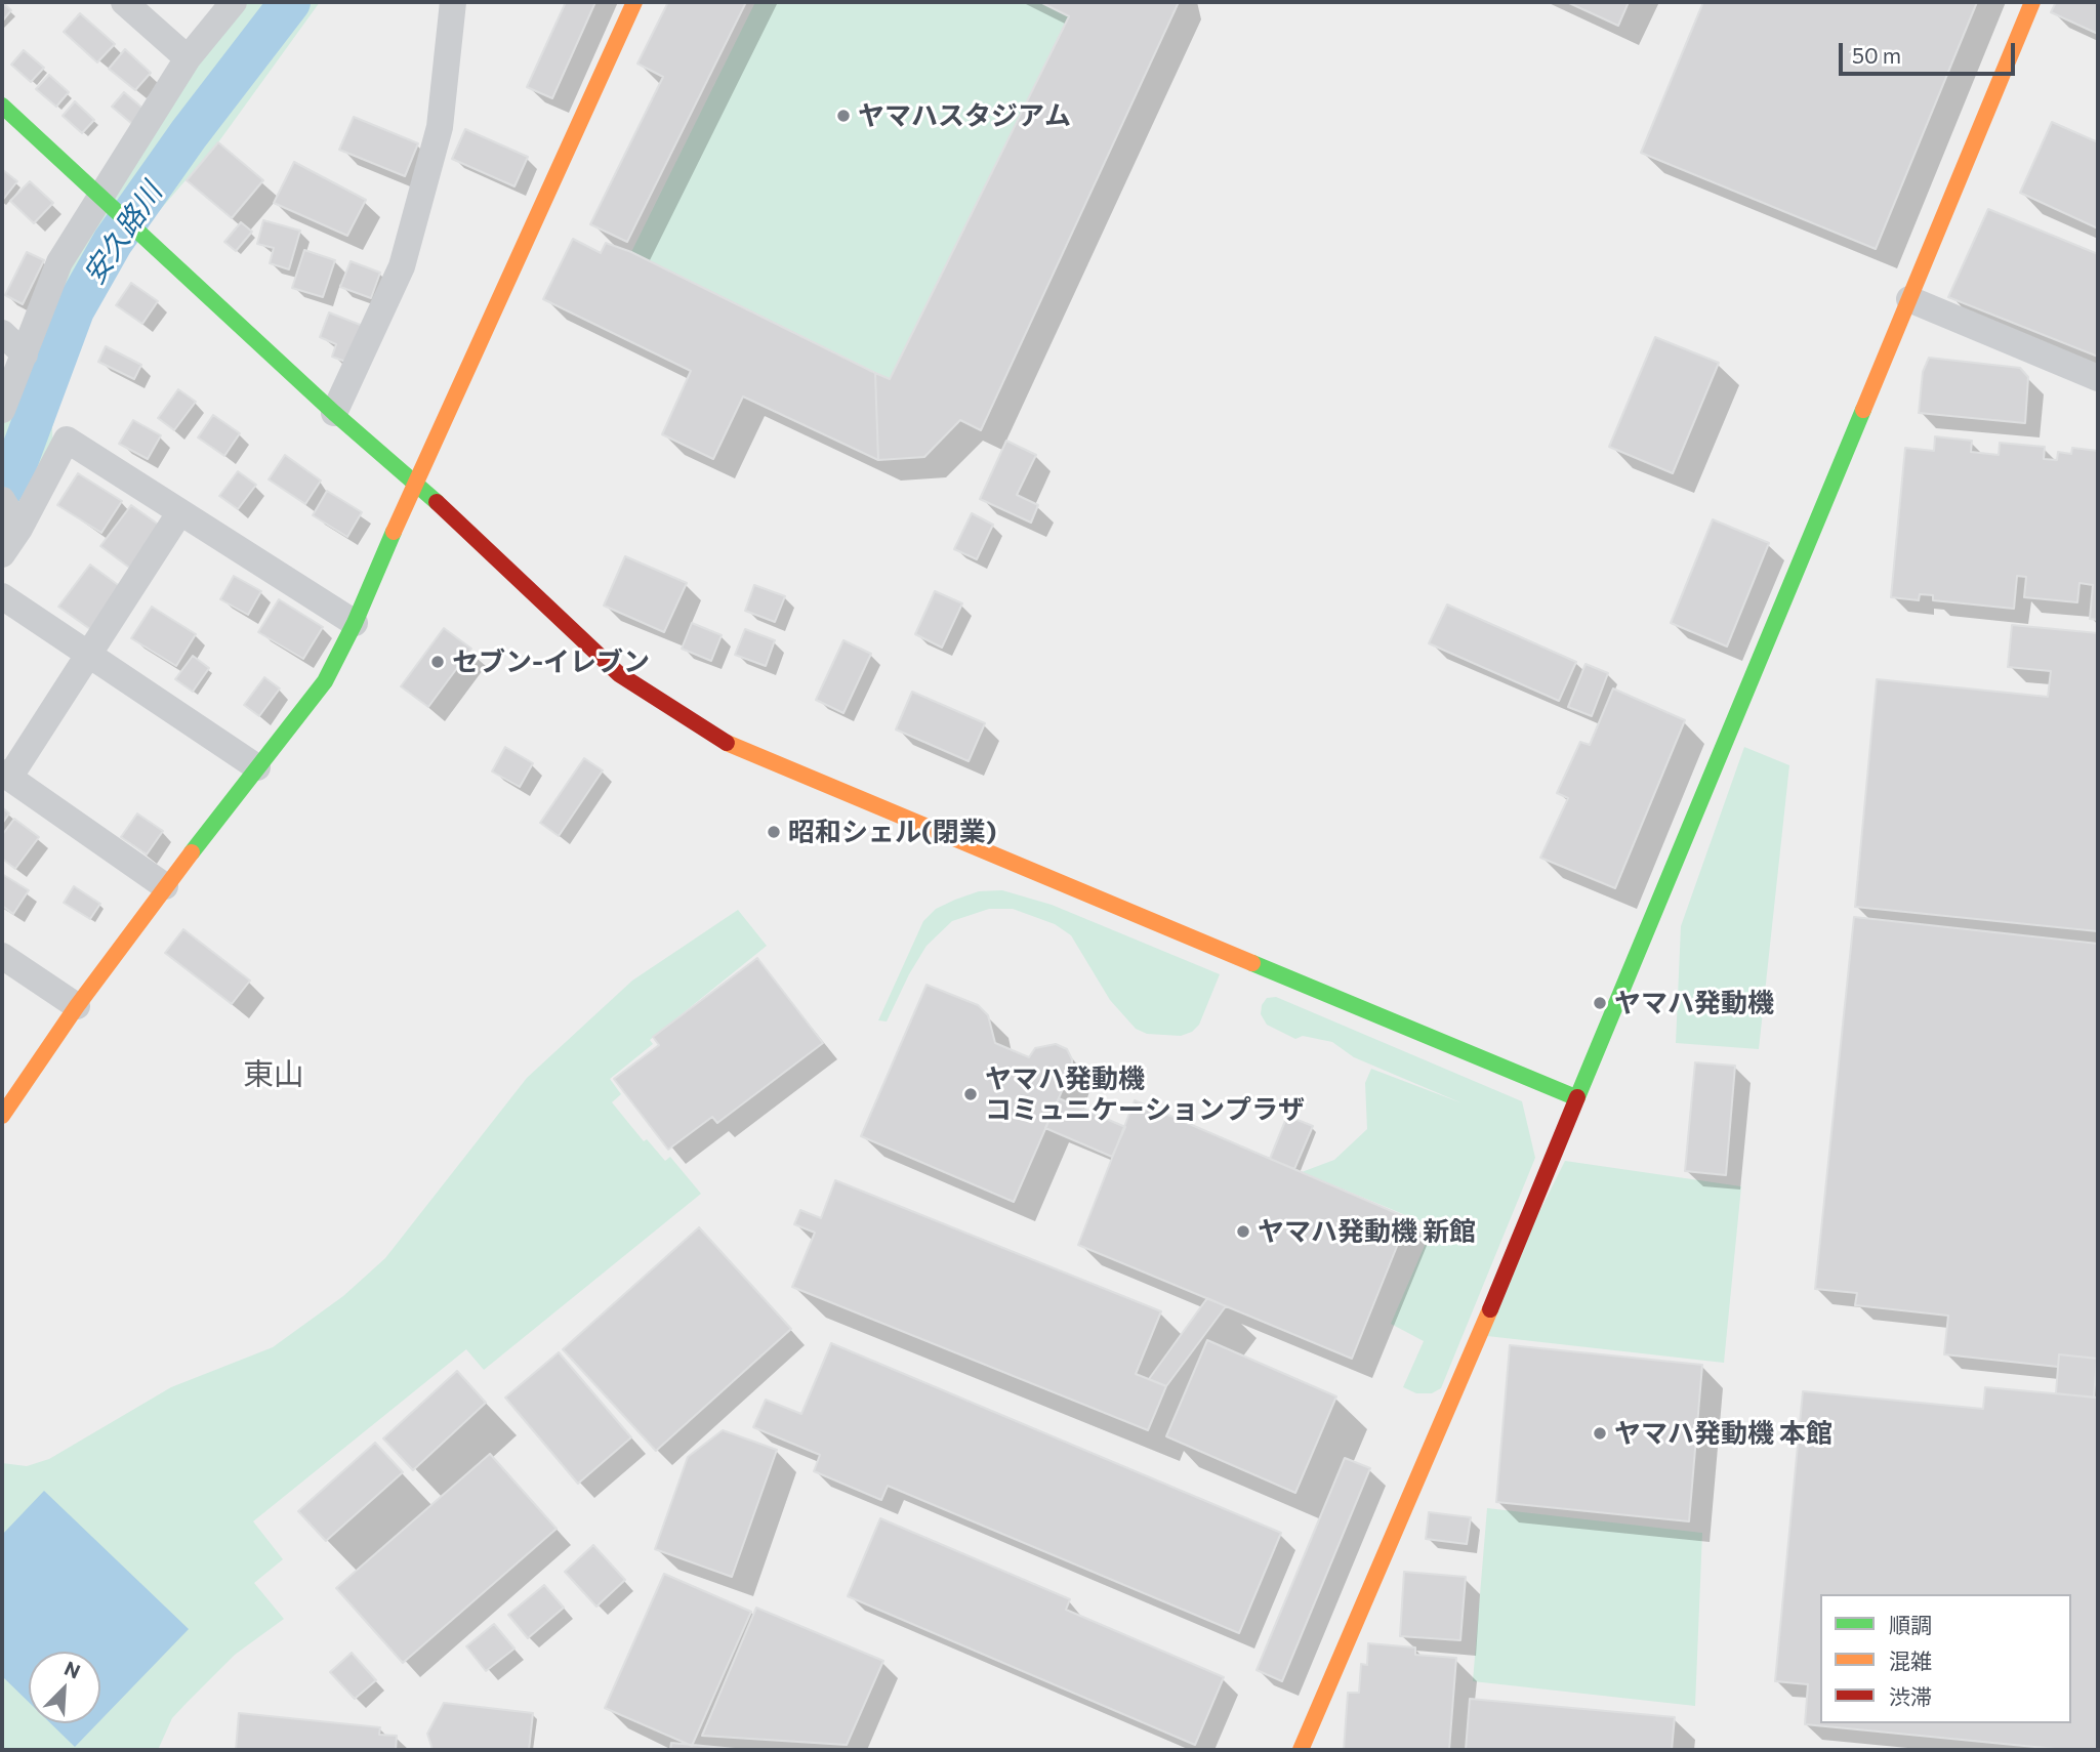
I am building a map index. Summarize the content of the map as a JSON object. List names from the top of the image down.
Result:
{
  "districts": ["東山"],
  "water": ["安久路川"],
  "places": [
    "ヤマハスタジアム",
    "セブン-イレブン",
    "昭和シェル(閉業)",
    "ヤマハ発動機",
    "ヤマハ発動機 コミュニケーションプラザ",
    "ヤマハ発動機 新館",
    "ヤマハ発動機 本館"
  ],
  "legend": ["順調", "混雑", "渋滞"],
  "scale_bar": "50 m",
  "north": "top right"
}
